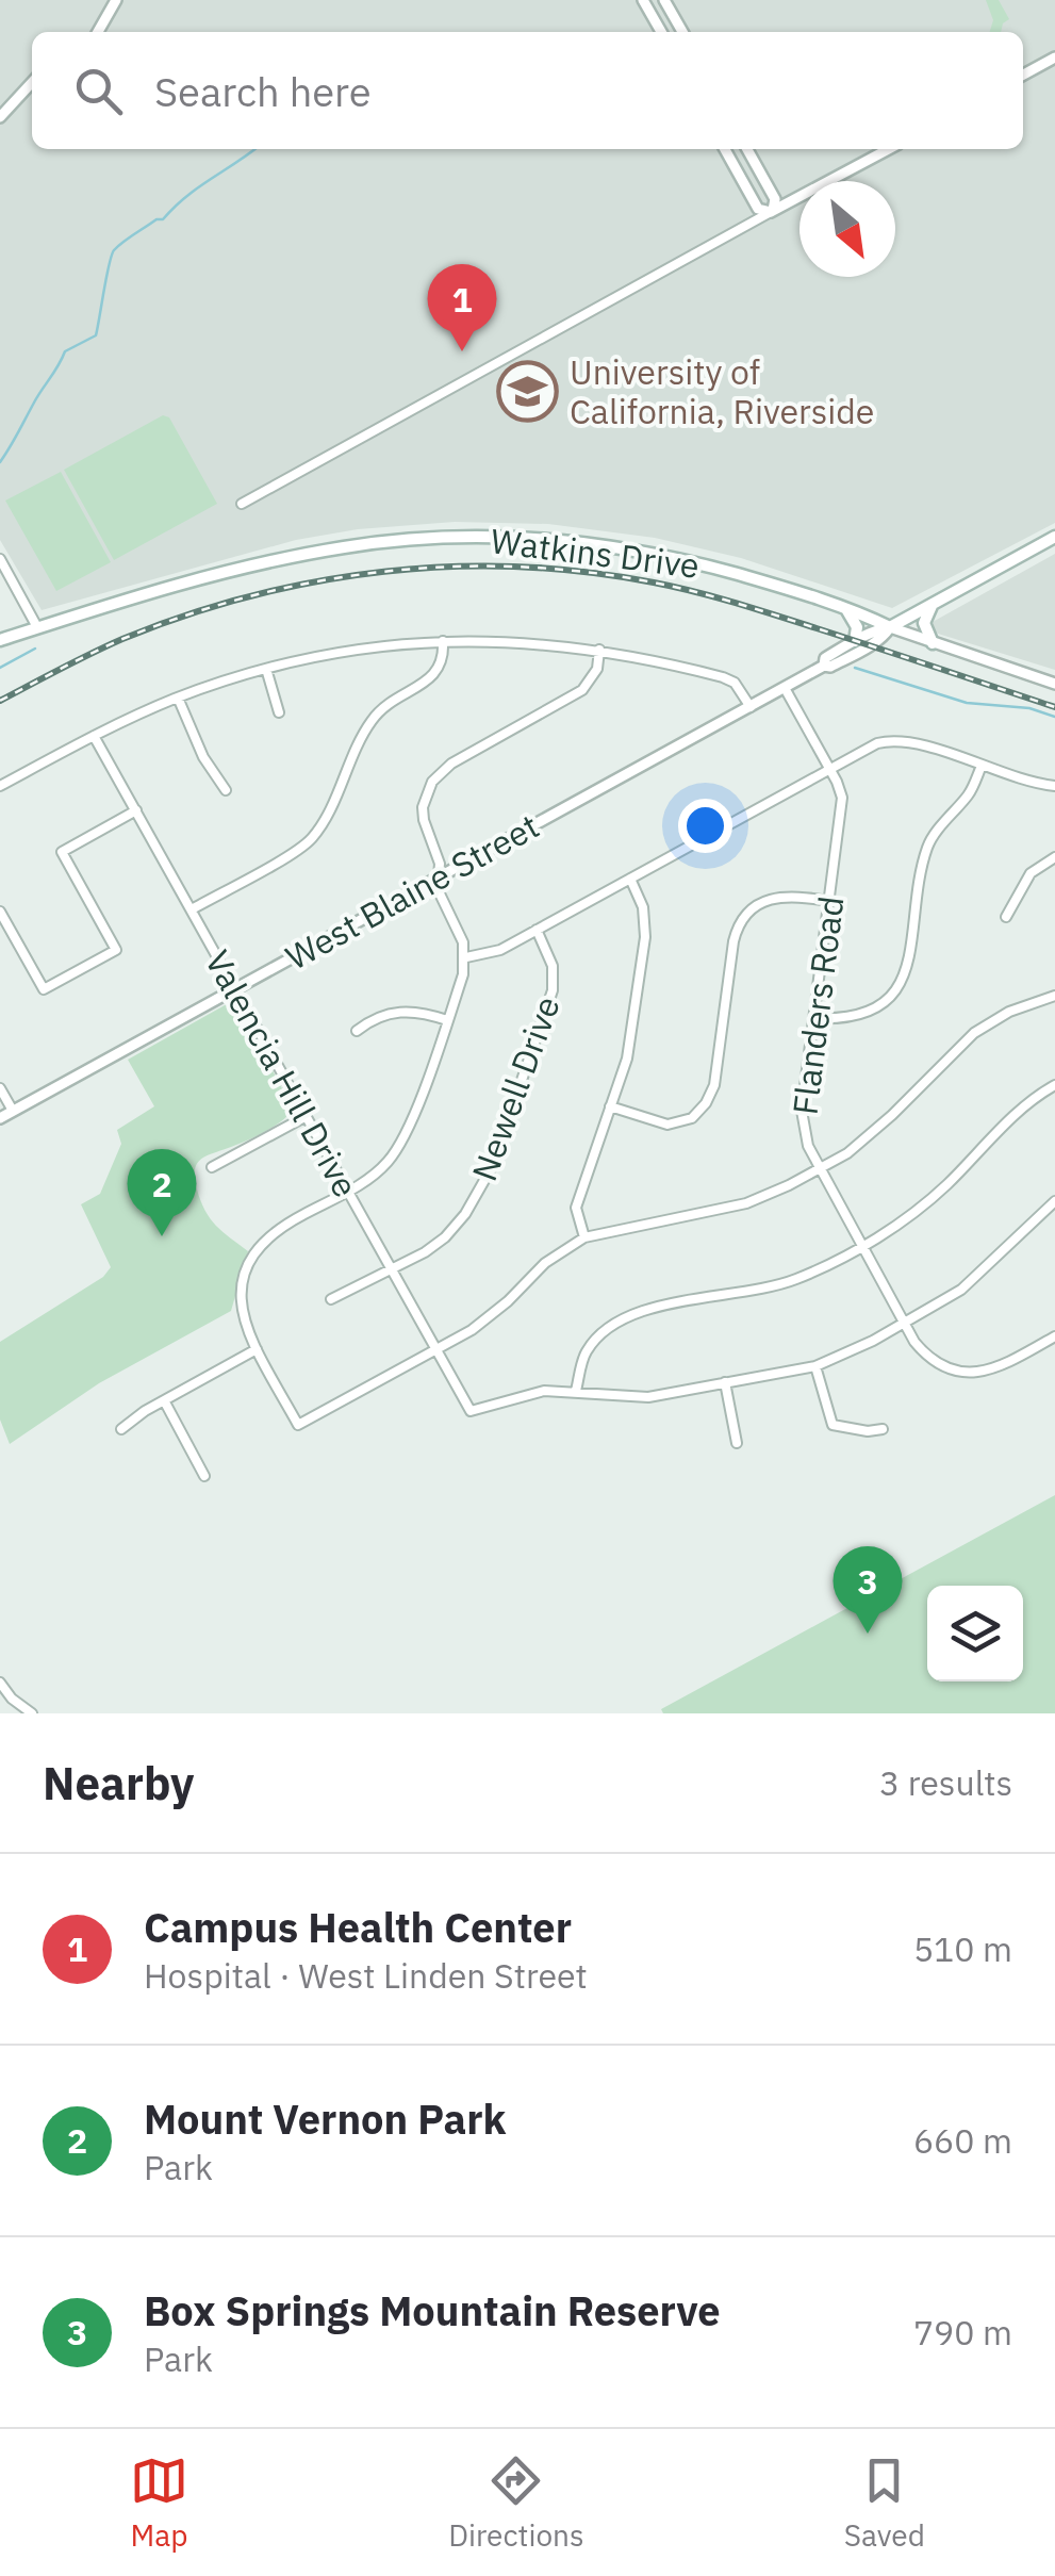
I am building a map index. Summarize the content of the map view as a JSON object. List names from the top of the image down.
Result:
{
  "streets": {
    "main road": ["Watkins Drive", "West Blaine Street"],
    "street": ["Flanders Road", "Valencia Hill Drive", "Newell Drive"]
  },
  "crossings": [
    ["Watkins Drive", "West Blaine Street"],
    ["West Blaine Street", "Flanders Road"],
    ["West Blaine Street", "Valencia Hill Drive"],
    ["Valencia Hill Drive", "Newell Drive"]
  ],
  "places": {
    "school or university": ["University of California, Riverside"]
  },
  "north": "bottom right",
  "page": {
    "search": "Search here",
    "pins": ["1", "2", "3"],
    "heading": ["Nearby", "3 results"],
    "list": [
      {
        "mark": "1",
        "name": "Campus Health Center",
        "note": "Hospital · West Linden Street",
        "value": "510 m"
      },
      {
        "mark": "2",
        "name": "Mount Vernon Park",
        "note": "Park",
        "value": "660 m"
      },
      {
        "mark": "3",
        "name": "Box Springs Mountain Reserve",
        "note": "Park",
        "value": "790 m"
      }
    ],
    "nav": ["Map", "Directions", "Saved"]
  }
}
